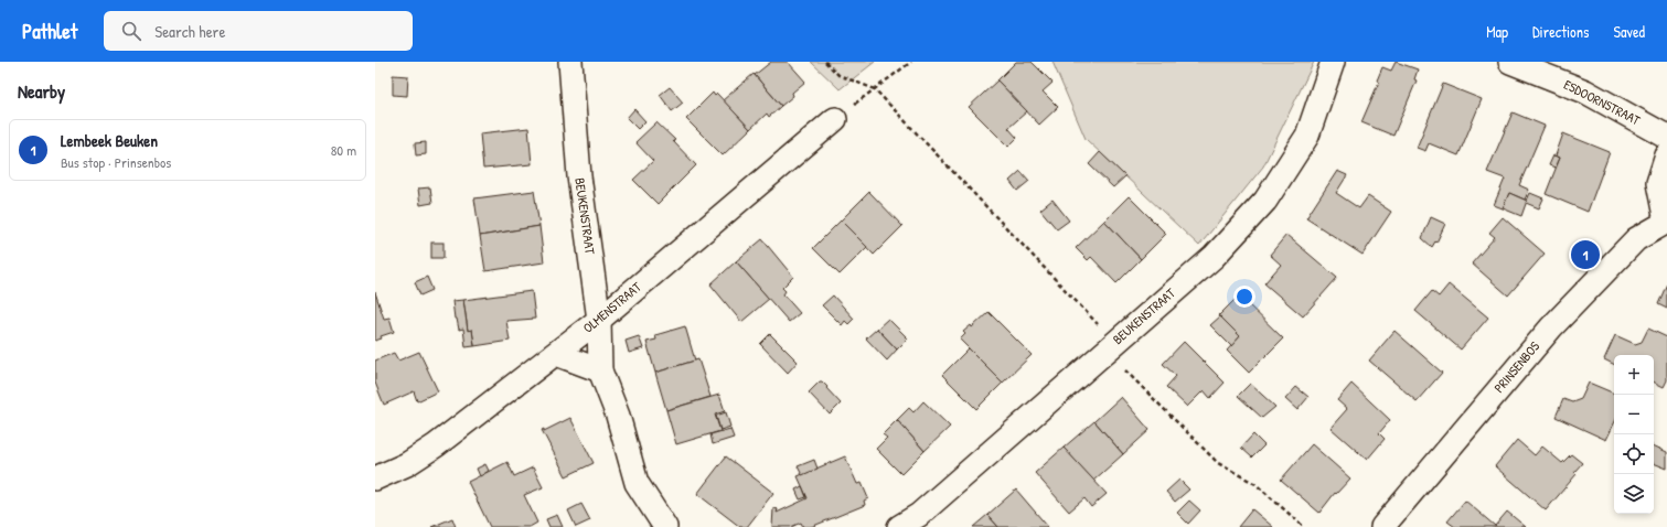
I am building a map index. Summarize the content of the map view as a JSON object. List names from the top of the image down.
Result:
{
  "streets": {
    "street": [
      "ESDOORNSTRAAT",
      "BEUKENSTRAAT",
      "OLMENSTRAAT",
      "PRINSENBOS"
    ]
  },
  "crossings": [
    ["BEUKENSTRAAT", "OLMENSTRAAT"]
  ],
  "page": {
    "header": "Pathlet",
    "search": "Search here",
    "nav": ["Map", "Directions", "Saved"],
    "heading": "Nearby",
    "list": [
      {
        "mark": "1",
        "name": "Lembeek Beuken",
        "note": "Bus stop · Prinsenbos",
        "value": "80 m"
      }
    ],
    "pins": "1",
    "map_buttons": ["+", "−"]
  }
}
